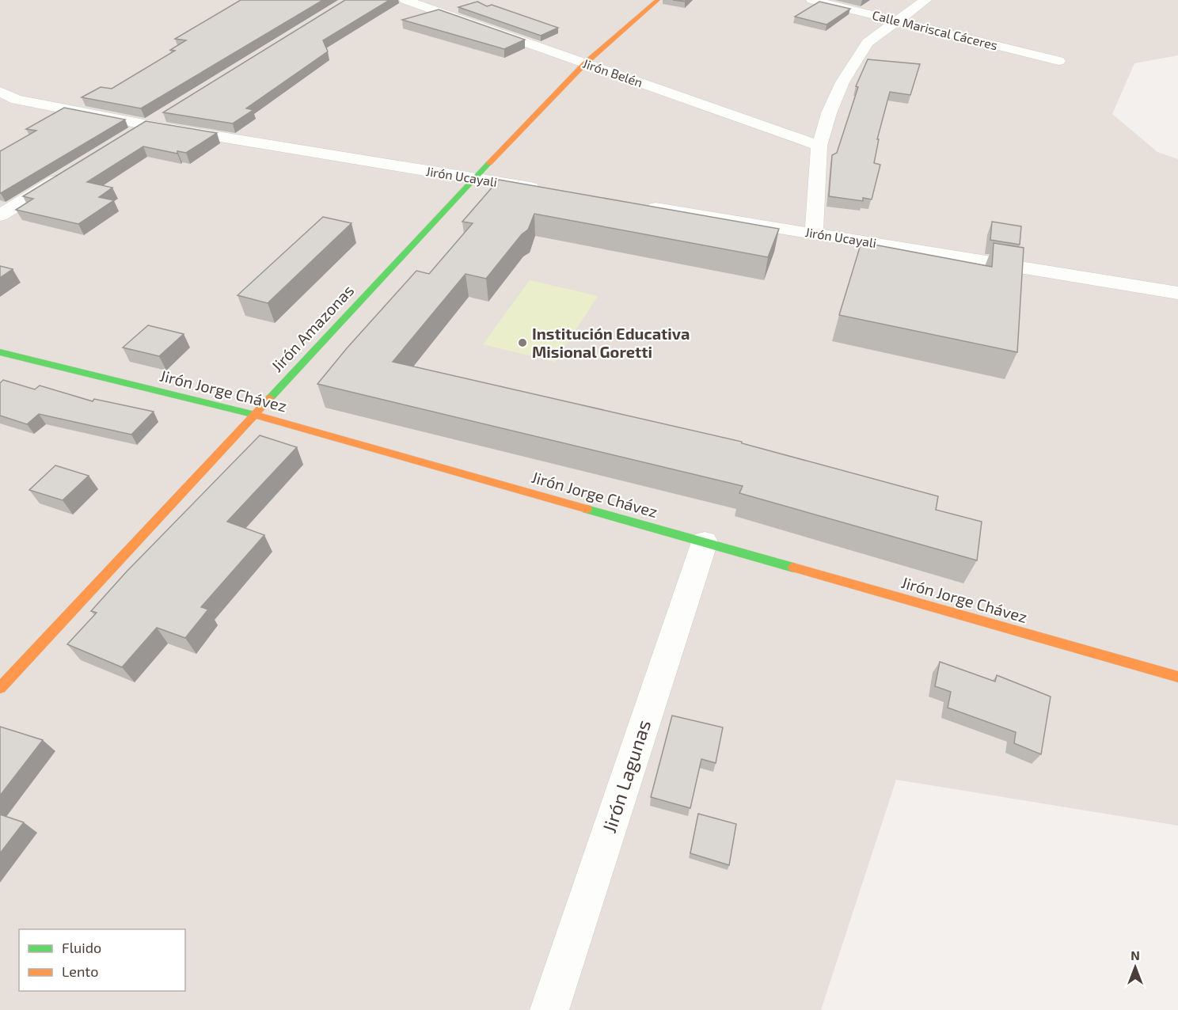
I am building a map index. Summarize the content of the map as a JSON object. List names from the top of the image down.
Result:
{
  "streets": {
    "street": [
      "Calle Mariscal Cáceres",
      "Jirón Belén",
      "Jirón Ucayali",
      "Jirón Amazonas",
      "Jirón Jorge Chávez",
      "Jirón Lagunas"
    ]
  },
  "crossings": [
    ["Jirón Belén", "Jirón Amazonas"],
    ["Jirón Ucayali", "Jirón Amazonas"],
    ["Jirón Amazonas", "Jirón Jorge Chávez"],
    ["Jirón Jorge Chávez", "Jirón Lagunas"]
  ],
  "places": ["Institución Educativa Misional Goretti"],
  "legend": ["Fluido", "Lento"],
  "north": "top"
}
